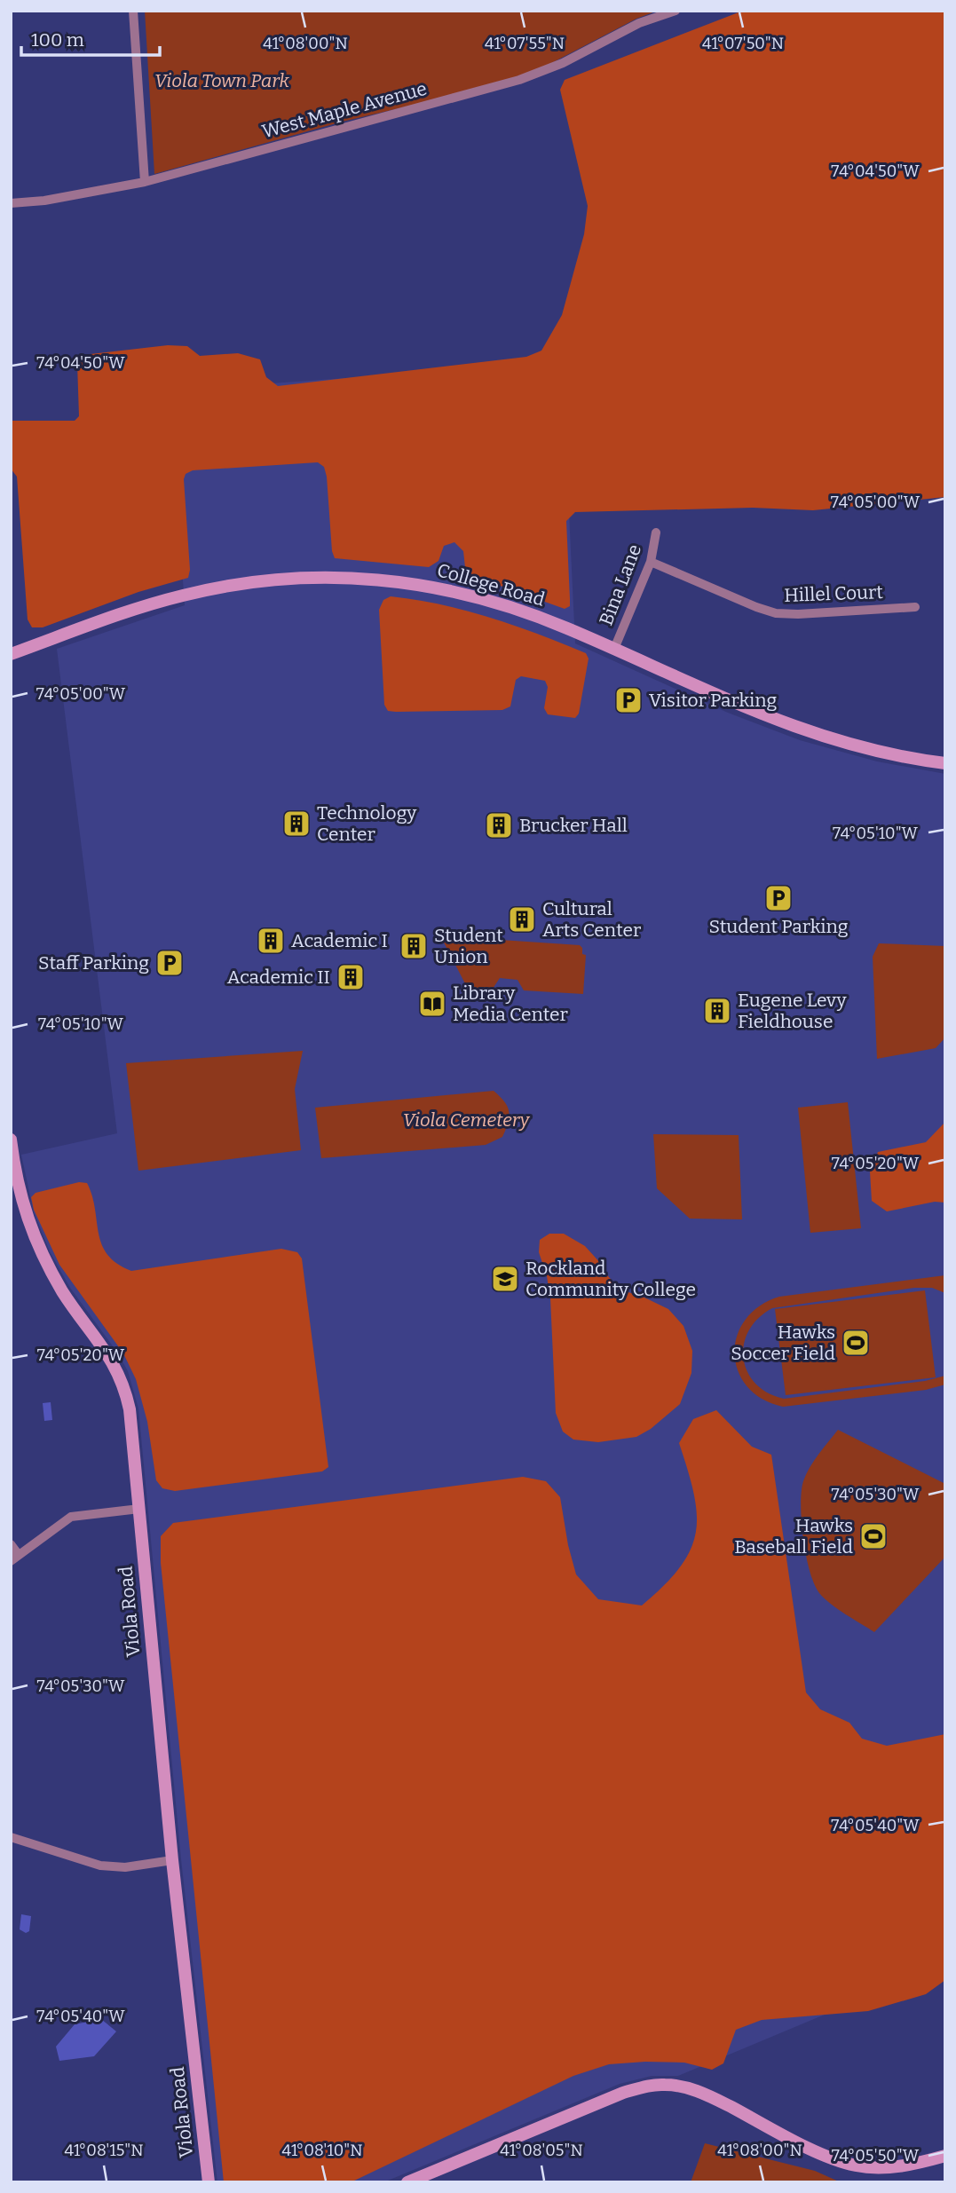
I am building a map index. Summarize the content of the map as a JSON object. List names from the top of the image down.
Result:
{
  "streets": {
    "street": [
      "West Maple Avenue",
      "College Road",
      "Bina Lane",
      "Hillel Court",
      "Viola Road"
    ]
  },
  "crossings": [
    ["College Road", "Bina Lane"],
    ["Bina Lane", "Hillel Court"]
  ],
  "parks": ["Viola Town Park", "Viola Cemetery"],
  "places": {
    "parking": ["Visitor Parking", "Student Parking", "Staff Parking"],
    "building": [
      "Technology Center",
      "Brucker Hall",
      "Cultural Arts Center",
      "Academic I",
      "Student Union",
      "Academic II",
      "Eugene Levy Fieldhouse"
    ],
    "library": ["Library Media Center"],
    "school or university": ["Rockland Community College"],
    "sports": ["Hawks Soccer Field", "Hawks Baseball Field"]
  },
  "scale_bar": "100 m",
  "coordinates": [
    "41°08'00\"N",
    "41°07'55\"N",
    "41°07'50\"N",
    "74°04'50\"W",
    "74°05'00\"W",
    "74°05'10\"W",
    "74°05'20\"W",
    "74°05'30\"W",
    "74°05'40\"W",
    "41°08'15\"N",
    "41°08'10\"N",
    "41°08'05\"N",
    "74°05'50\"W"
  ]
}
